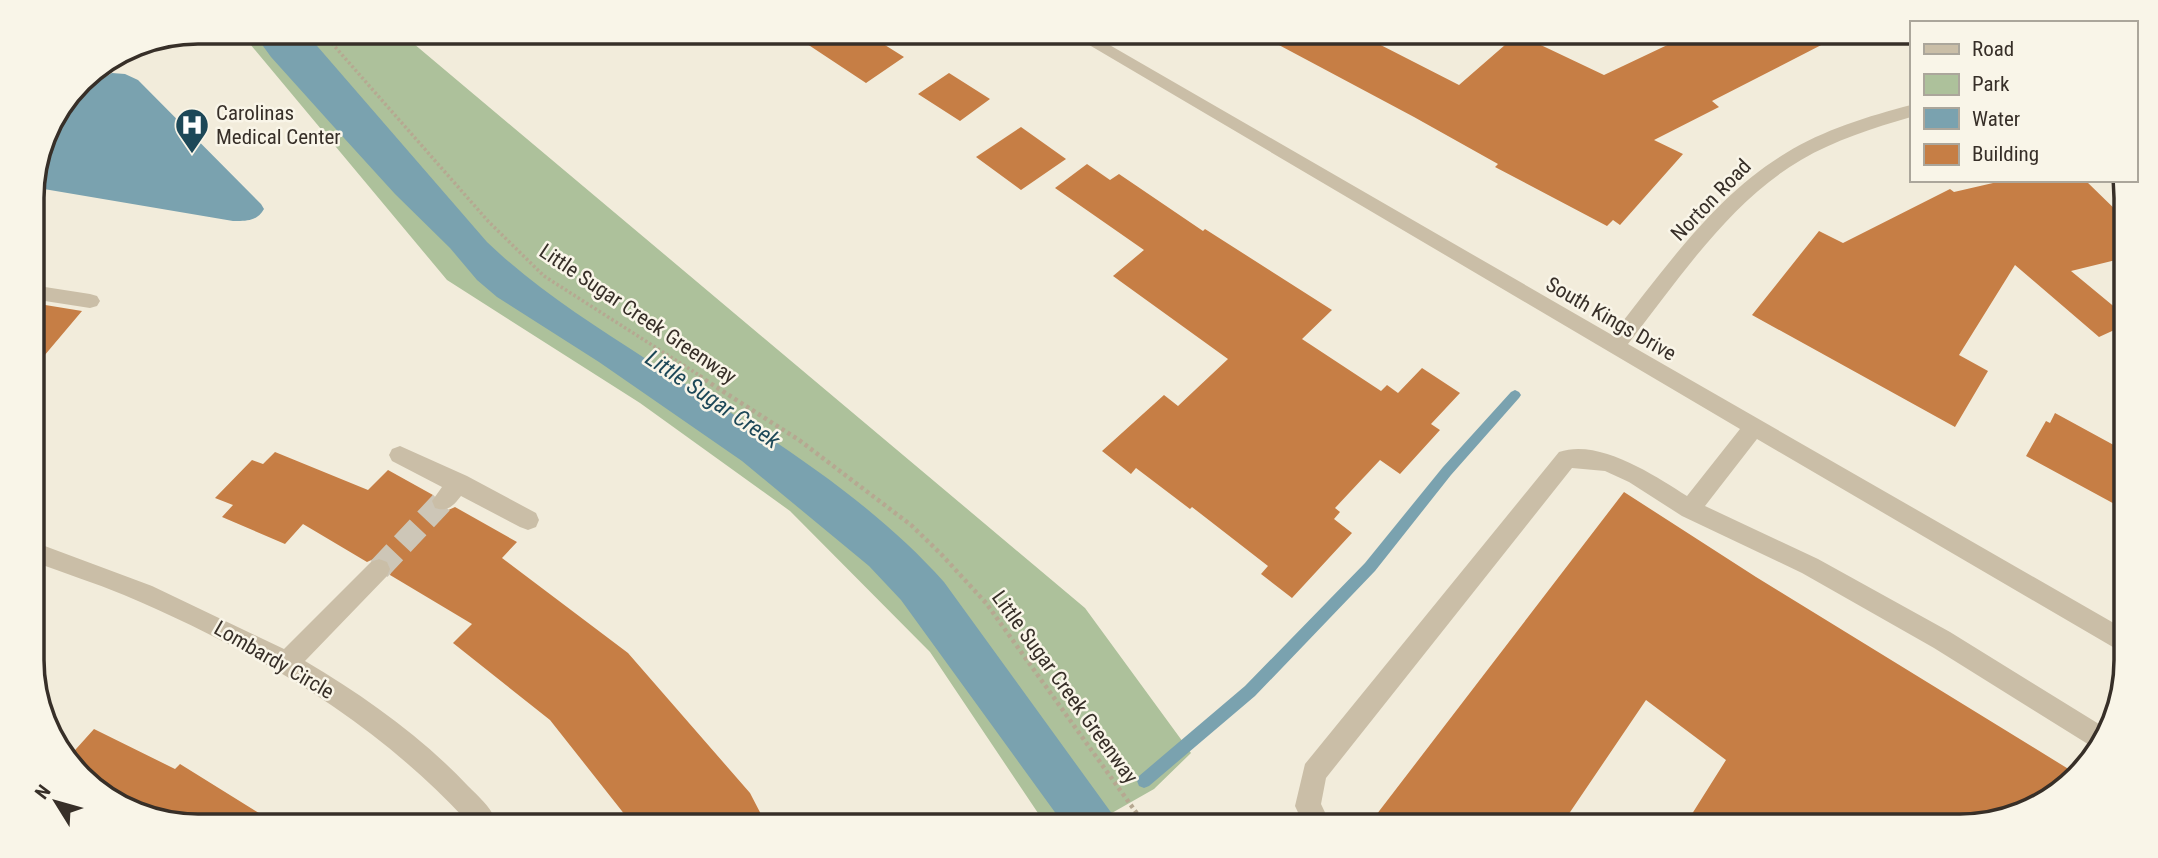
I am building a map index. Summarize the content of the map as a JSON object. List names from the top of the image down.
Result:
{
  "streets": {
    "street": ["Norton Road", "South Kings Drive", "Lombardy Circle"],
    "path": ["Little Sugar Creek Greenway"]
  },
  "crossings": [
    ["Norton Road", "South Kings Drive"]
  ],
  "water": ["Little Sugar Creek"],
  "places": {
    "hospital": ["Carolinas Medical Center"]
  },
  "legend": [
    "Road",
    "Park",
    "Water",
    "Building"
  ],
  "north": "top left"
}
